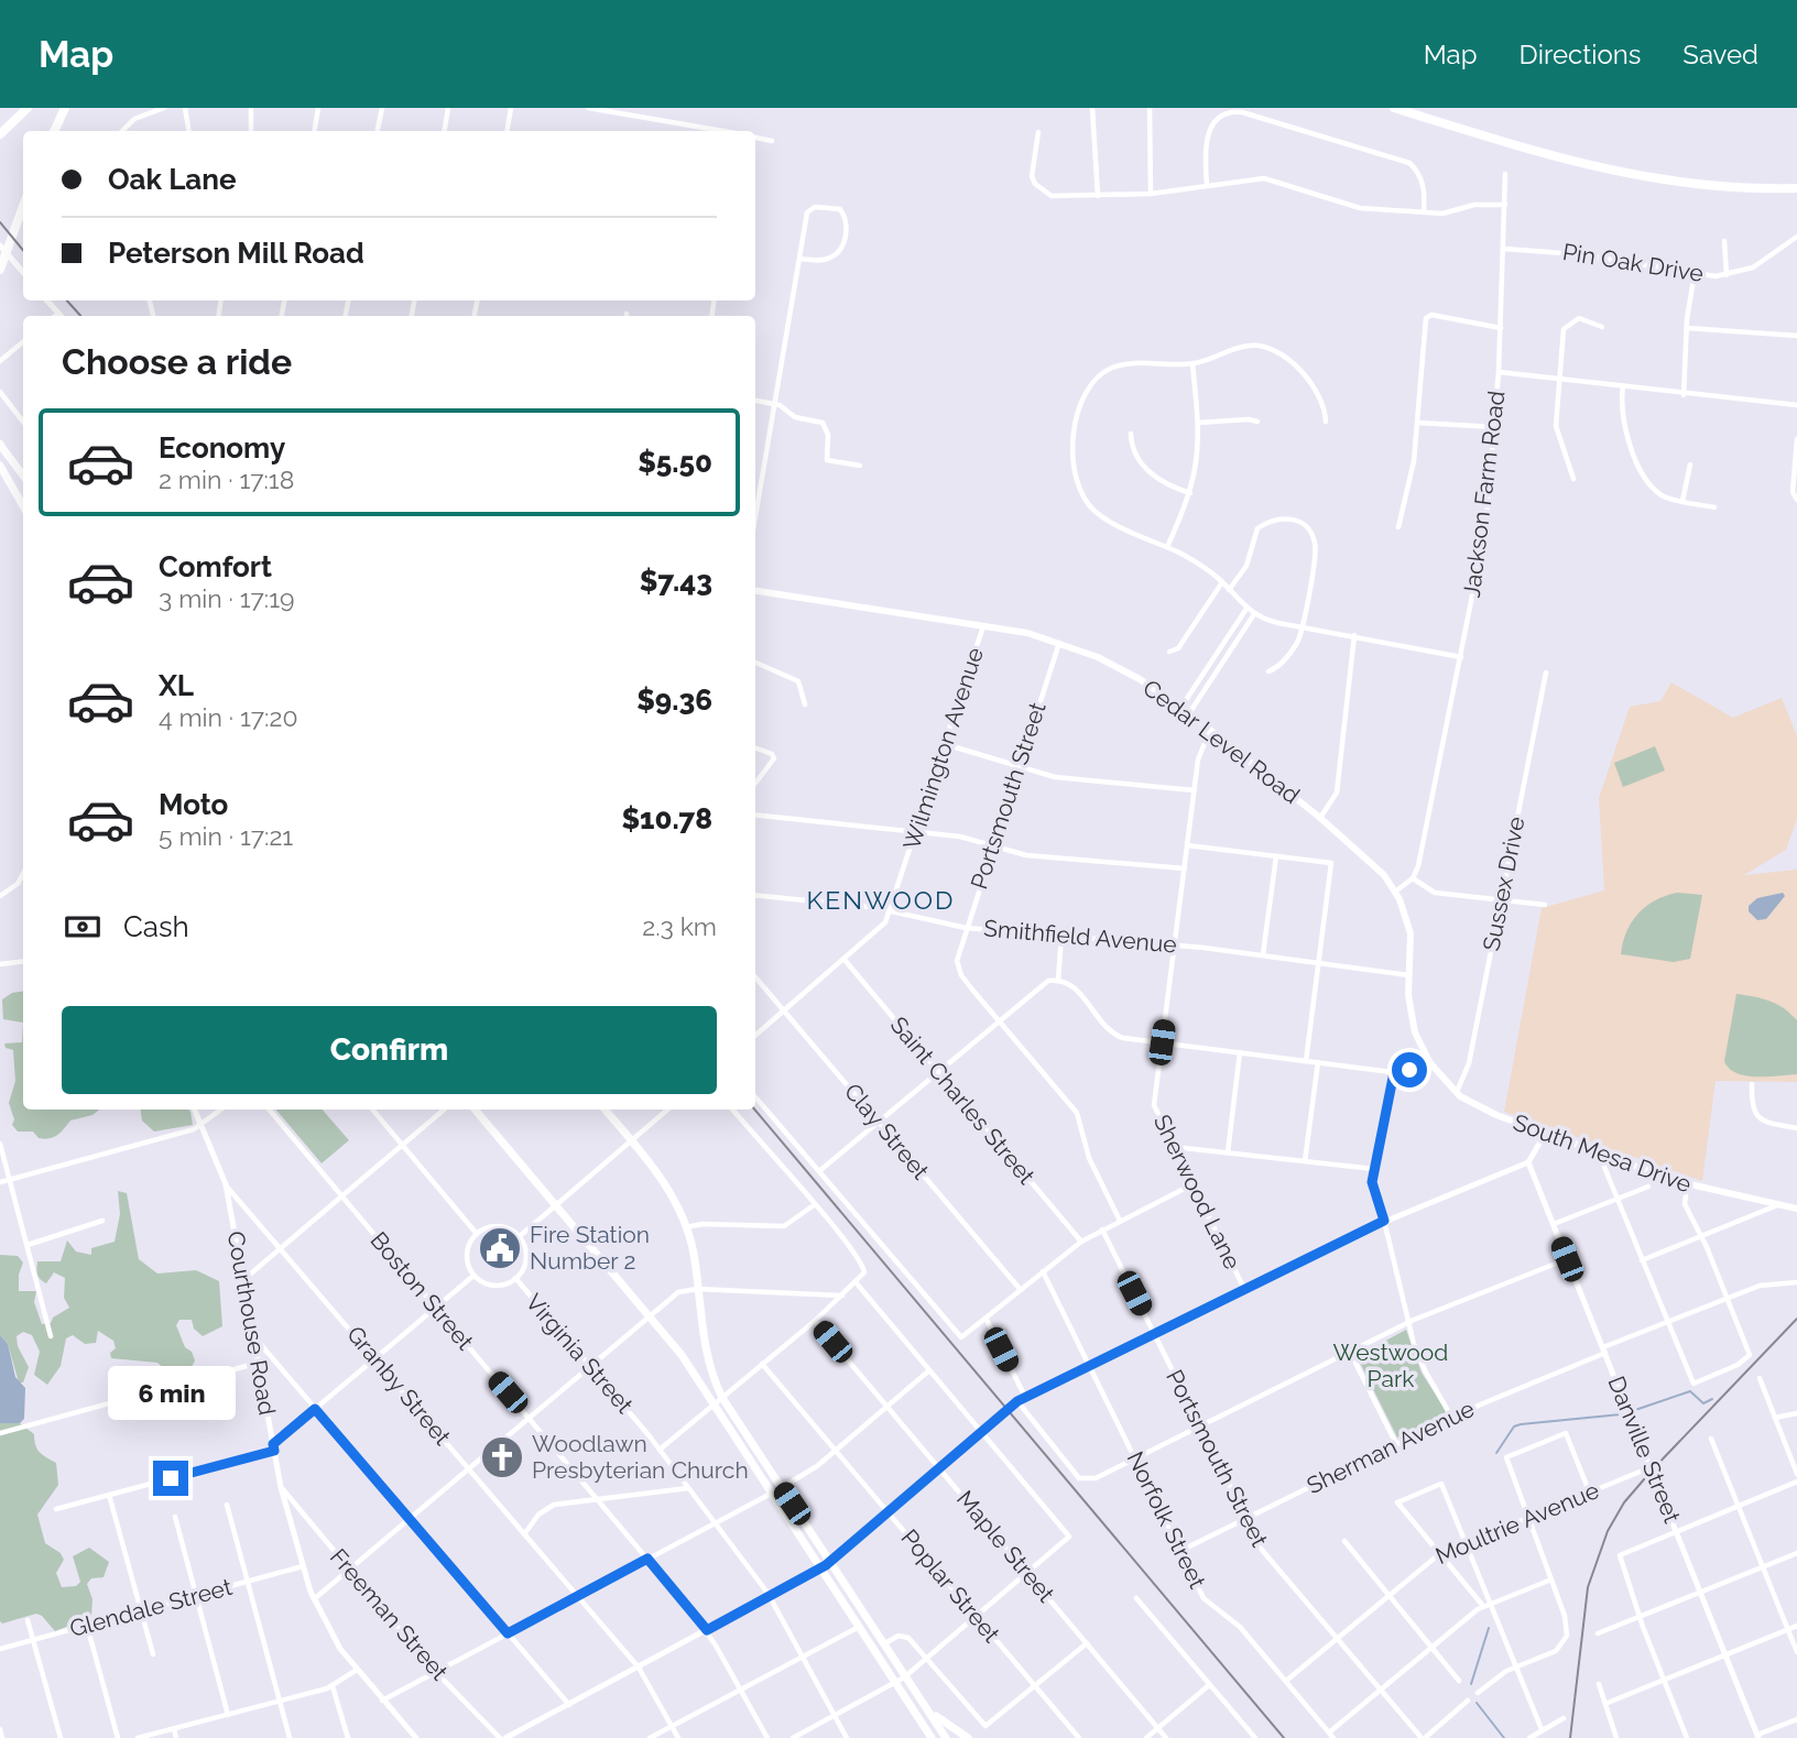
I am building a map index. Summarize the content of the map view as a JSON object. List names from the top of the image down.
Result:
{
  "streets": {
    "main road": ["Cedar Level Road", "South Mesa Drive"],
    "street": [
      "Pin Oak Drive",
      "Jackson Farm Road",
      "Wilmington Avenue",
      "Portsmouth Street",
      "Sussex Drive",
      "Smithfield Avenue",
      "Saint Charles Street",
      "Clay Street",
      "Sherwood Lane",
      "Boston Street",
      "Courthouse Road",
      "Virginia Street",
      "Granby Street",
      "Sherman Avenue",
      "Danville Street",
      "Norfolk Street",
      "Moultrie Avenue",
      "Maple Street",
      "Poplar Street",
      "Glendale Street",
      "Freeman Street"
    ]
  },
  "crossings": [
    ["Pin Oak Drive", "Jackson Farm Road"],
    ["Cedar Level Road", "Wilmington Avenue"],
    ["Cedar Level Road", "Portsmouth Street"],
    ["Cedar Level Road", "Smithfield Avenue"],
    ["Cedar Level Road", "Sherwood Lane"],
    ["Wilmington Avenue", "Smithfield Avenue"],
    ["Wilmington Avenue", "Saint Charles Street"],
    ["Wilmington Avenue", "Clay Street"],
    ["Portsmouth Street", "Smithfield Avenue"],
    ["Portsmouth Street", "Sherman Avenue"],
    ["Portsmouth Street", "Moultrie Avenue"],
    ["Sussex Drive", "South Mesa Drive"],
    ["Smithfield Avenue", "Sherwood Lane"],
    ["Courthouse Road", "Granby Street"],
    ["Courthouse Road", "Glendale Street"],
    ["Courthouse Road", "Freeman Street"],
    ["Sherman Avenue", "Danville Street"],
    ["Sherman Avenue", "Norfolk Street"],
    ["Danville Street", "Moultrie Avenue"],
    ["Norfolk Street", "Moultrie Avenue"]
  ],
  "districts": ["KENWOOD"],
  "parks": ["Westwood Park"],
  "places": {
    "public building": ["Fire Station Number 2"],
    "church": ["Woodlawn Presbyterian Church"]
  },
  "page": {
    "header": "Map",
    "nav": ["Map", "Directions", "Saved"],
    "banner": ["Oak Lane", "Peterson Mill Road"],
    "heading": "Choose a ride",
    "list": [
      {
        "name": "Economy",
        "note": "2 min · 17:18",
        "value": "$5.50"
      },
      {
        "name": "Comfort",
        "note": "3 min · 17:19",
        "value": "$7.43"
      },
      {
        "name": "XL",
        "note": "4 min · 17:20",
        "value": "$9.36"
      },
      {
        "name": "Moto",
        "note": "5 min · 17:21",
        "value": "$10.78"
      }
    ],
    "pay": ["Cash", "2.3 km"],
    "buttons": "Confirm",
    "bubble": "6 min"
  }
}
